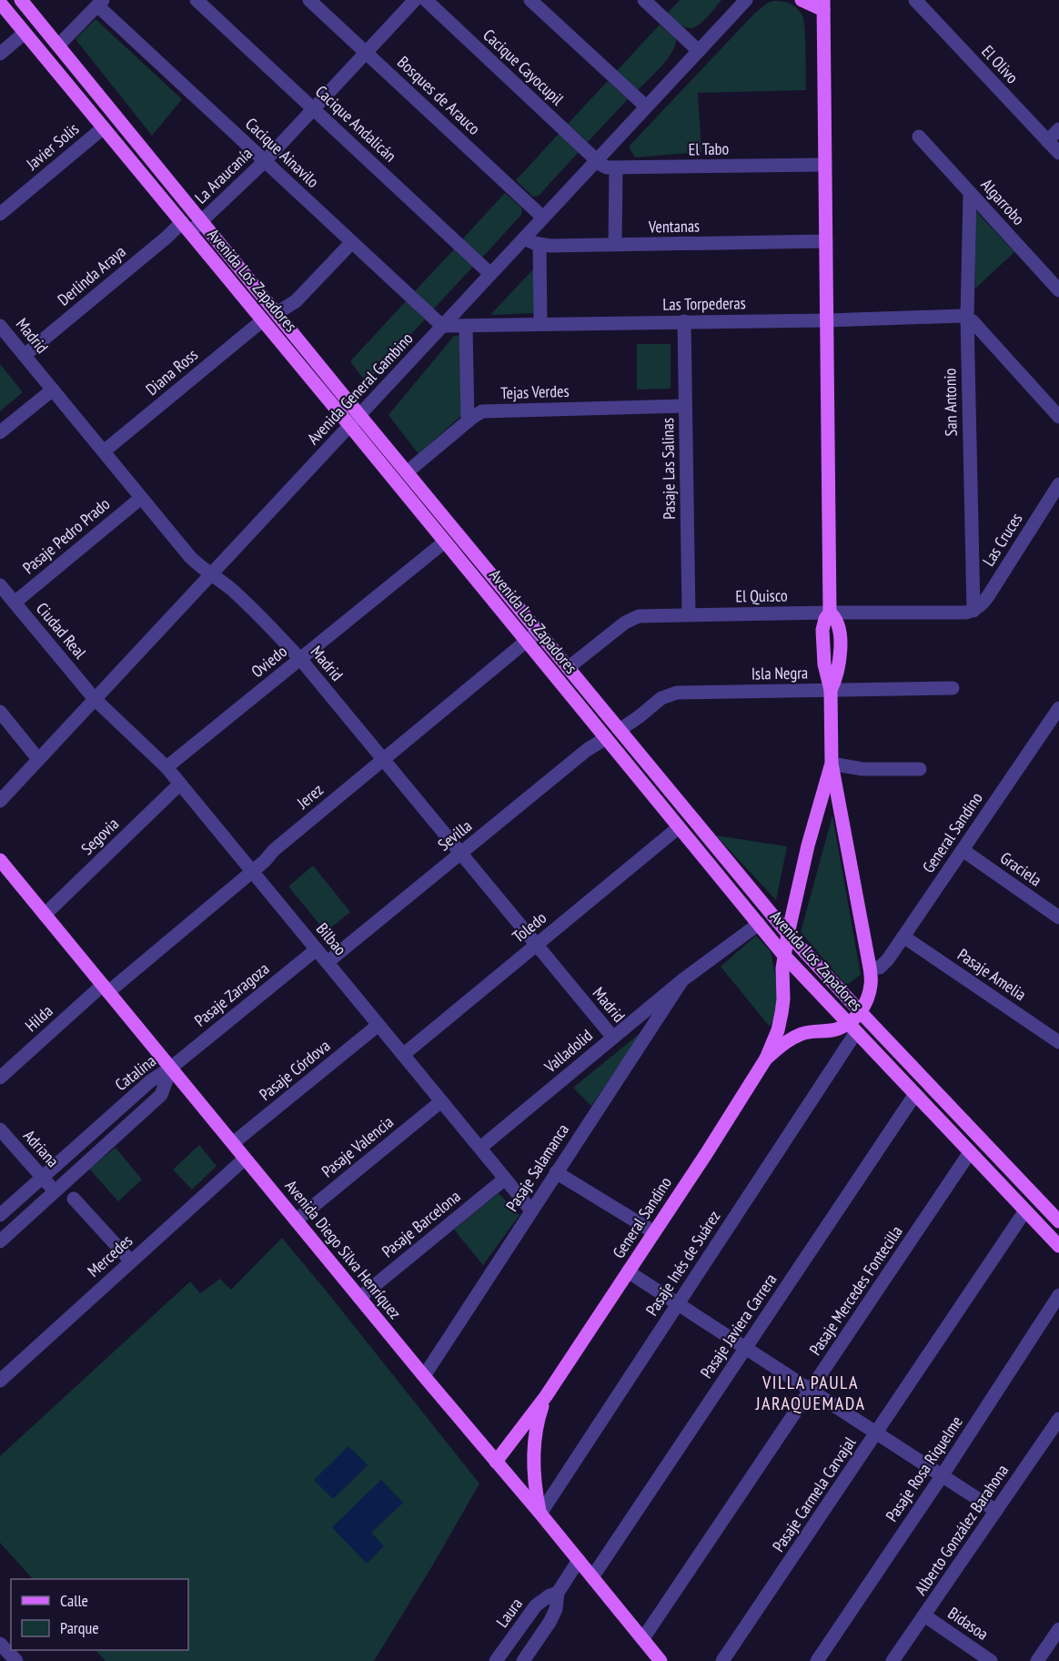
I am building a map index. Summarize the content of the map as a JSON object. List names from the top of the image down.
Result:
{
  "streets": {
    "main road": ["Avenida Los Zapadores", "General Sandino", "Avenida Diego Silva Henríquez"],
    "street": [
      "El Olivo",
      "Cacique Cayocupil",
      "Bosques de Arauco",
      "Cacique Andalicán",
      "Javier Solis",
      "El Tabo",
      "Cacique Ainavilo",
      "La Araucanía",
      "Algarrobo",
      "Ventanas",
      "Derlinda Araya",
      "Las Torpederas",
      "Madrid",
      "Diana Ross",
      "Avenida General Gambino",
      "Tejas Verdes",
      "San Antonio",
      "Pasaje Las Salinas",
      "Pasaje Pedro Prado",
      "Las Cruces",
      "El Quisco",
      "Ciudad Real",
      "Oviedo",
      "Isla Negra",
      "Jerez",
      "Sevilla",
      "Segovia",
      "Graciela",
      "Toledo",
      "Bilbao",
      "Pasaje Amelia",
      "Pasaje Zaragoza",
      "Hilda",
      "Valladolid",
      "Pasaje Córdova",
      "Catalina",
      "Pasaje Valencia",
      "Adriana",
      "Pasaje Salamanca",
      "Pasaje Barcelona",
      "Mercedes",
      "Pasaje Inés de Suárez",
      "Pasaje Mercedes Fontecilla",
      "Pasaje Javiera Carrera",
      "Pasaje Rosa Riquelme",
      "Pasaje Carmela Carvajal",
      "Alberto González Barahona",
      "Laura",
      "Bidasoa"
    ]
  },
  "crossings": [
    ["Cacique Cayocupil", "El Tabo"],
    ["Cacique Cayocupil", "Avenida General Gambino"],
    ["Bosques de Arauco", "La Araucanía"],
    ["Bosques de Arauco", "Avenida General Gambino"],
    ["Cacique Andalicán", "La Araucanía"],
    ["Cacique Andalicán", "Avenida General Gambino"],
    ["Javier Solis", "Avenida Los Zapadores"],
    ["El Tabo", "Avenida General Gambino"],
    ["Cacique Ainavilo", "La Araucanía"],
    ["Cacique Ainavilo", "Las Torpederas"],
    ["Cacique Ainavilo", "Avenida General Gambino"],
    ["La Araucanía", "Derlinda Araya"],
    ["La Araucanía", "Avenida Los Zapadores"],
    ["Algarrobo", "San Antonio"],
    ["Ventanas", "Avenida General Gambino"],
    ["Derlinda Araya", "Avenida Los Zapadores"],
    ["Derlinda Araya", "Madrid"],
    ["Avenida Los Zapadores", "Diana Ross"],
    ["Avenida Los Zapadores", "Avenida General Gambino"],
    ["Avenida Los Zapadores", "Tejas Verdes"],
    ["Avenida Los Zapadores", "El Quisco"],
    ["Avenida Los Zapadores", "Oviedo"],
    ["Avenida Los Zapadores", "Isla Negra"],
    ["Avenida Los Zapadores", "Jerez"],
    ["Avenida Los Zapadores", "General Sandino"],
    ["Avenida Los Zapadores", "Sevilla"],
    ["Avenida Los Zapadores", "Toledo"],
    ["Avenida Los Zapadores", "Valladolid"],
    ["Avenida Los Zapadores", "Pasaje Inés de Suárez"],
    ["Avenida Los Zapadores", "Pasaje Mercedes Fontecilla"],
    ["Avenida Los Zapadores", "Pasaje Javiera Carrera"],
    ["Avenida Los Zapadores", "Pasaje Carmela Carvajal"],
    ["Las Torpederas", "Avenida General Gambino"],
    ["Las Torpederas", "San Antonio"],
    ["Las Torpederas", "Pasaje Las Salinas"],
    ["Madrid", "Diana Ross"],
    ["Madrid", "Avenida General Gambino"],
    ["Madrid", "Pasaje Pedro Prado"],
    ["Madrid", "Oviedo"],
    ["Madrid", "Jerez"],
    ["Madrid", "Sevilla"],
    ["Madrid", "Toledo"],
    ["Madrid", "Valladolid"],
    ["Avenida General Gambino", "Ciudad Real"],
    ["Avenida General Gambino", "Bilbao"],
    ["Tejas Verdes", "Pasaje Las Salinas"],
    ["San Antonio", "Las Cruces"],
    ["San Antonio", "El Quisco"],
    ["Pasaje Las Salinas", "El Quisco"],
    ["Pasaje Pedro Prado", "Ciudad Real"],
    ["Las Cruces", "El Quisco"],
    ["Ciudad Real", "Bilbao"],
    ["Oviedo", "Bilbao"],
    ["Jerez", "Bilbao"],
    ["Jerez", "Hilda"],
    ["Jerez", "Avenida Diego Silva Henríquez"],
    ["General Sandino", "Graciela"],
    ["General Sandino", "Pasaje Amelia"],
    ["General Sandino", "Avenida Diego Silva Henríquez"],
    ["General Sandino", "Pasaje Inés de Suárez"],
    ["Sevilla", "Bilbao"],
    ["Segovia", "Bilbao"],
    ["Segovia", "Avenida Diego Silva Henríquez"],
    ["Toledo", "Bilbao"],
    ["Bilbao", "Pasaje Zaragoza"],
    ["Bilbao", "Valladolid"],
    ["Bilbao", "Pasaje Córdova"],
    ["Bilbao", "Pasaje Valencia"],
    ["Bilbao", "Pasaje Salamanca"],
    ["Bilbao", "Pasaje Barcelona"],
    ["Pasaje Zaragoza", "Catalina"],
    ["Pasaje Zaragoza", "Avenida Diego Silva Henríquez"],
    ["Hilda", "Avenida Diego Silva Henríquez"],
    ["Valladolid", "Pasaje Salamanca"],
    ["Pasaje Córdova", "Avenida Diego Silva Henríquez"],
    ["Catalina", "Adriana"],
    ["Catalina", "Avenida Diego Silva Henríquez"],
    ["Pasaje Valencia", "Avenida Diego Silva Henríquez"],
    ["Pasaje Salamanca", "Avenida Diego Silva Henríquez"],
    ["Pasaje Barcelona", "Avenida Diego Silva Henríquez"],
    ["Avenida Diego Silva Henríquez", "Mercedes"],
    ["Avenida Diego Silva Henríquez", "Pasaje Inés de Suárez"],
    ["Avenida Diego Silva Henríquez", "Pasaje Mercedes Fontecilla"],
    ["Avenida Diego Silva Henríquez", "Pasaje Javiera Carrera"],
    ["Avenida Diego Silva Henríquez", "Laura"],
    ["Alberto González Barahona", "Bidasoa"]
  ],
  "districts": ["VILLA PAULA JARAQUEMADA"],
  "legend": ["Calle", "Parque"]
}
